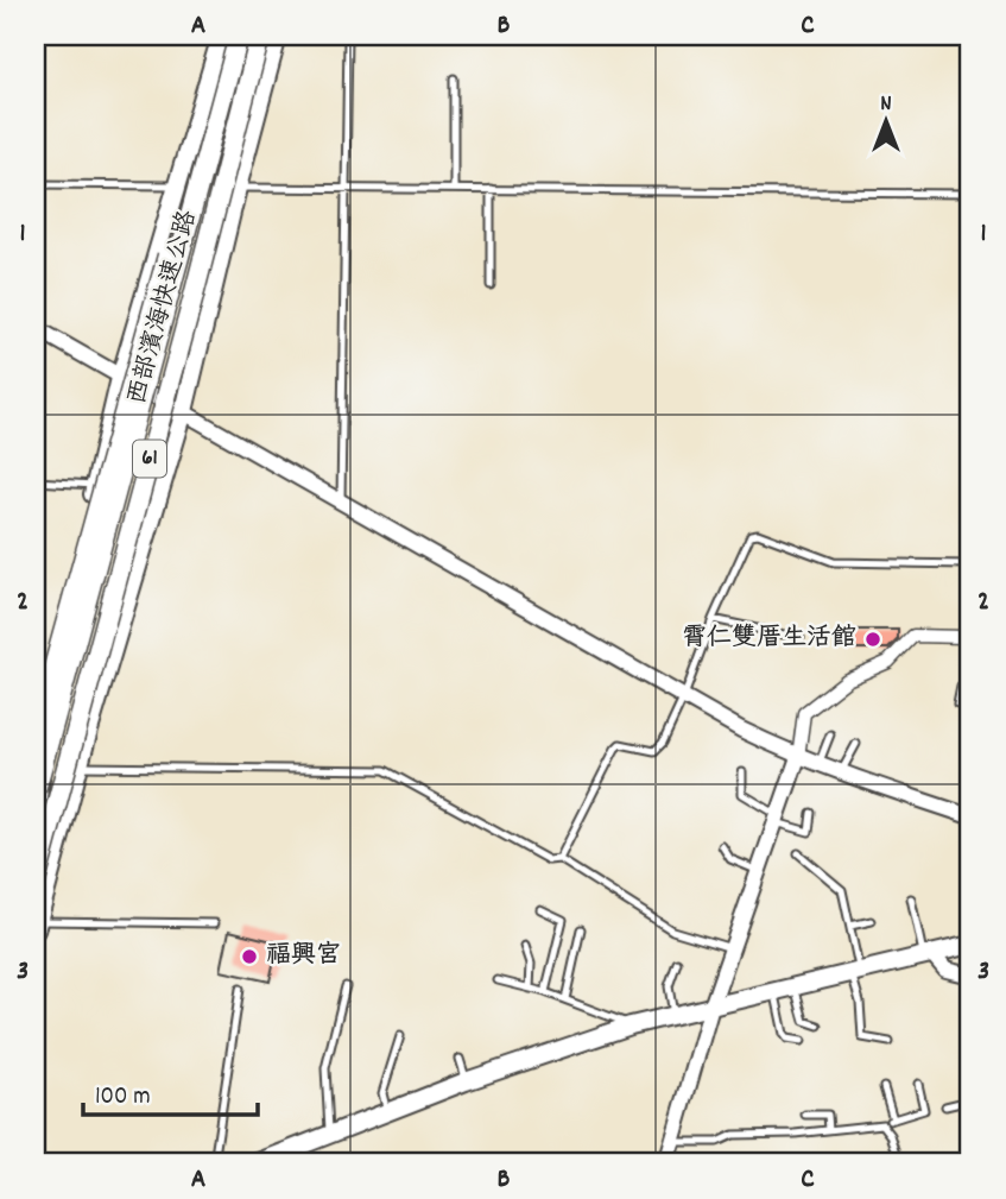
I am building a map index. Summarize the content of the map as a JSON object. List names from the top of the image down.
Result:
{
  "streets": {
    "highway": ["西部濱海快速公路", "61"]
  },
  "places": ["霄仁雙厝生活館", "福興宮"],
  "scale_bar": "100 m",
  "north": "top",
  "grid": {
    "columns": ["A", "B", "C"],
    "rows": ["1", "2", "3"]
  }
}
